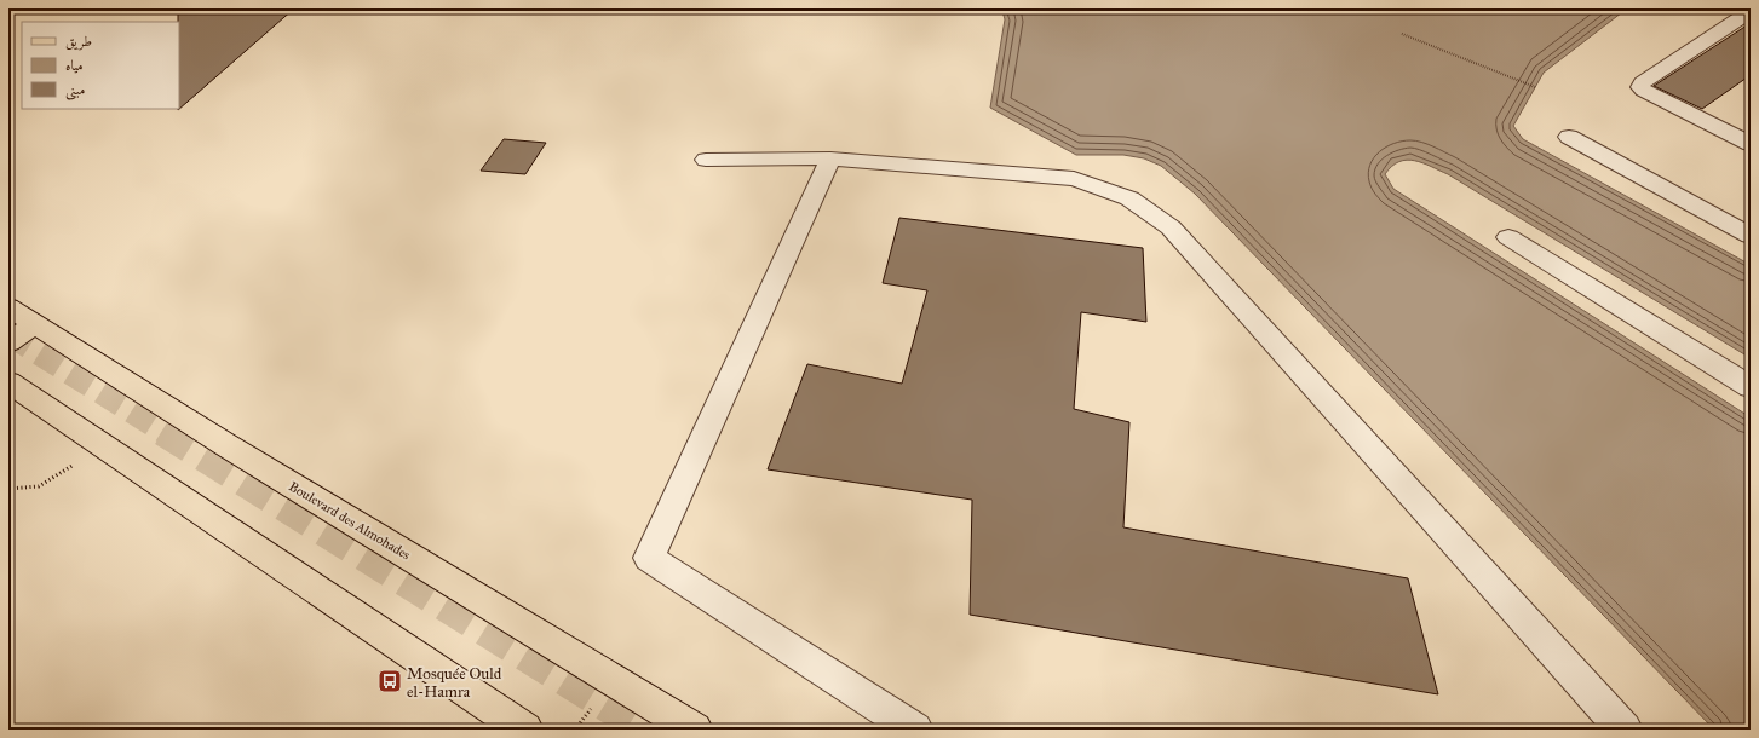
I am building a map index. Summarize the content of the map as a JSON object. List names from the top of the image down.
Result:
{
  "streets": {
    "main road": ["Boulevard des Almohades"]
  },
  "places": {
    "bus stop": ["Mosquée Ould el-Hamra"]
  },
  "legend": ["طريق", "مياه", "مبنى"]
}
